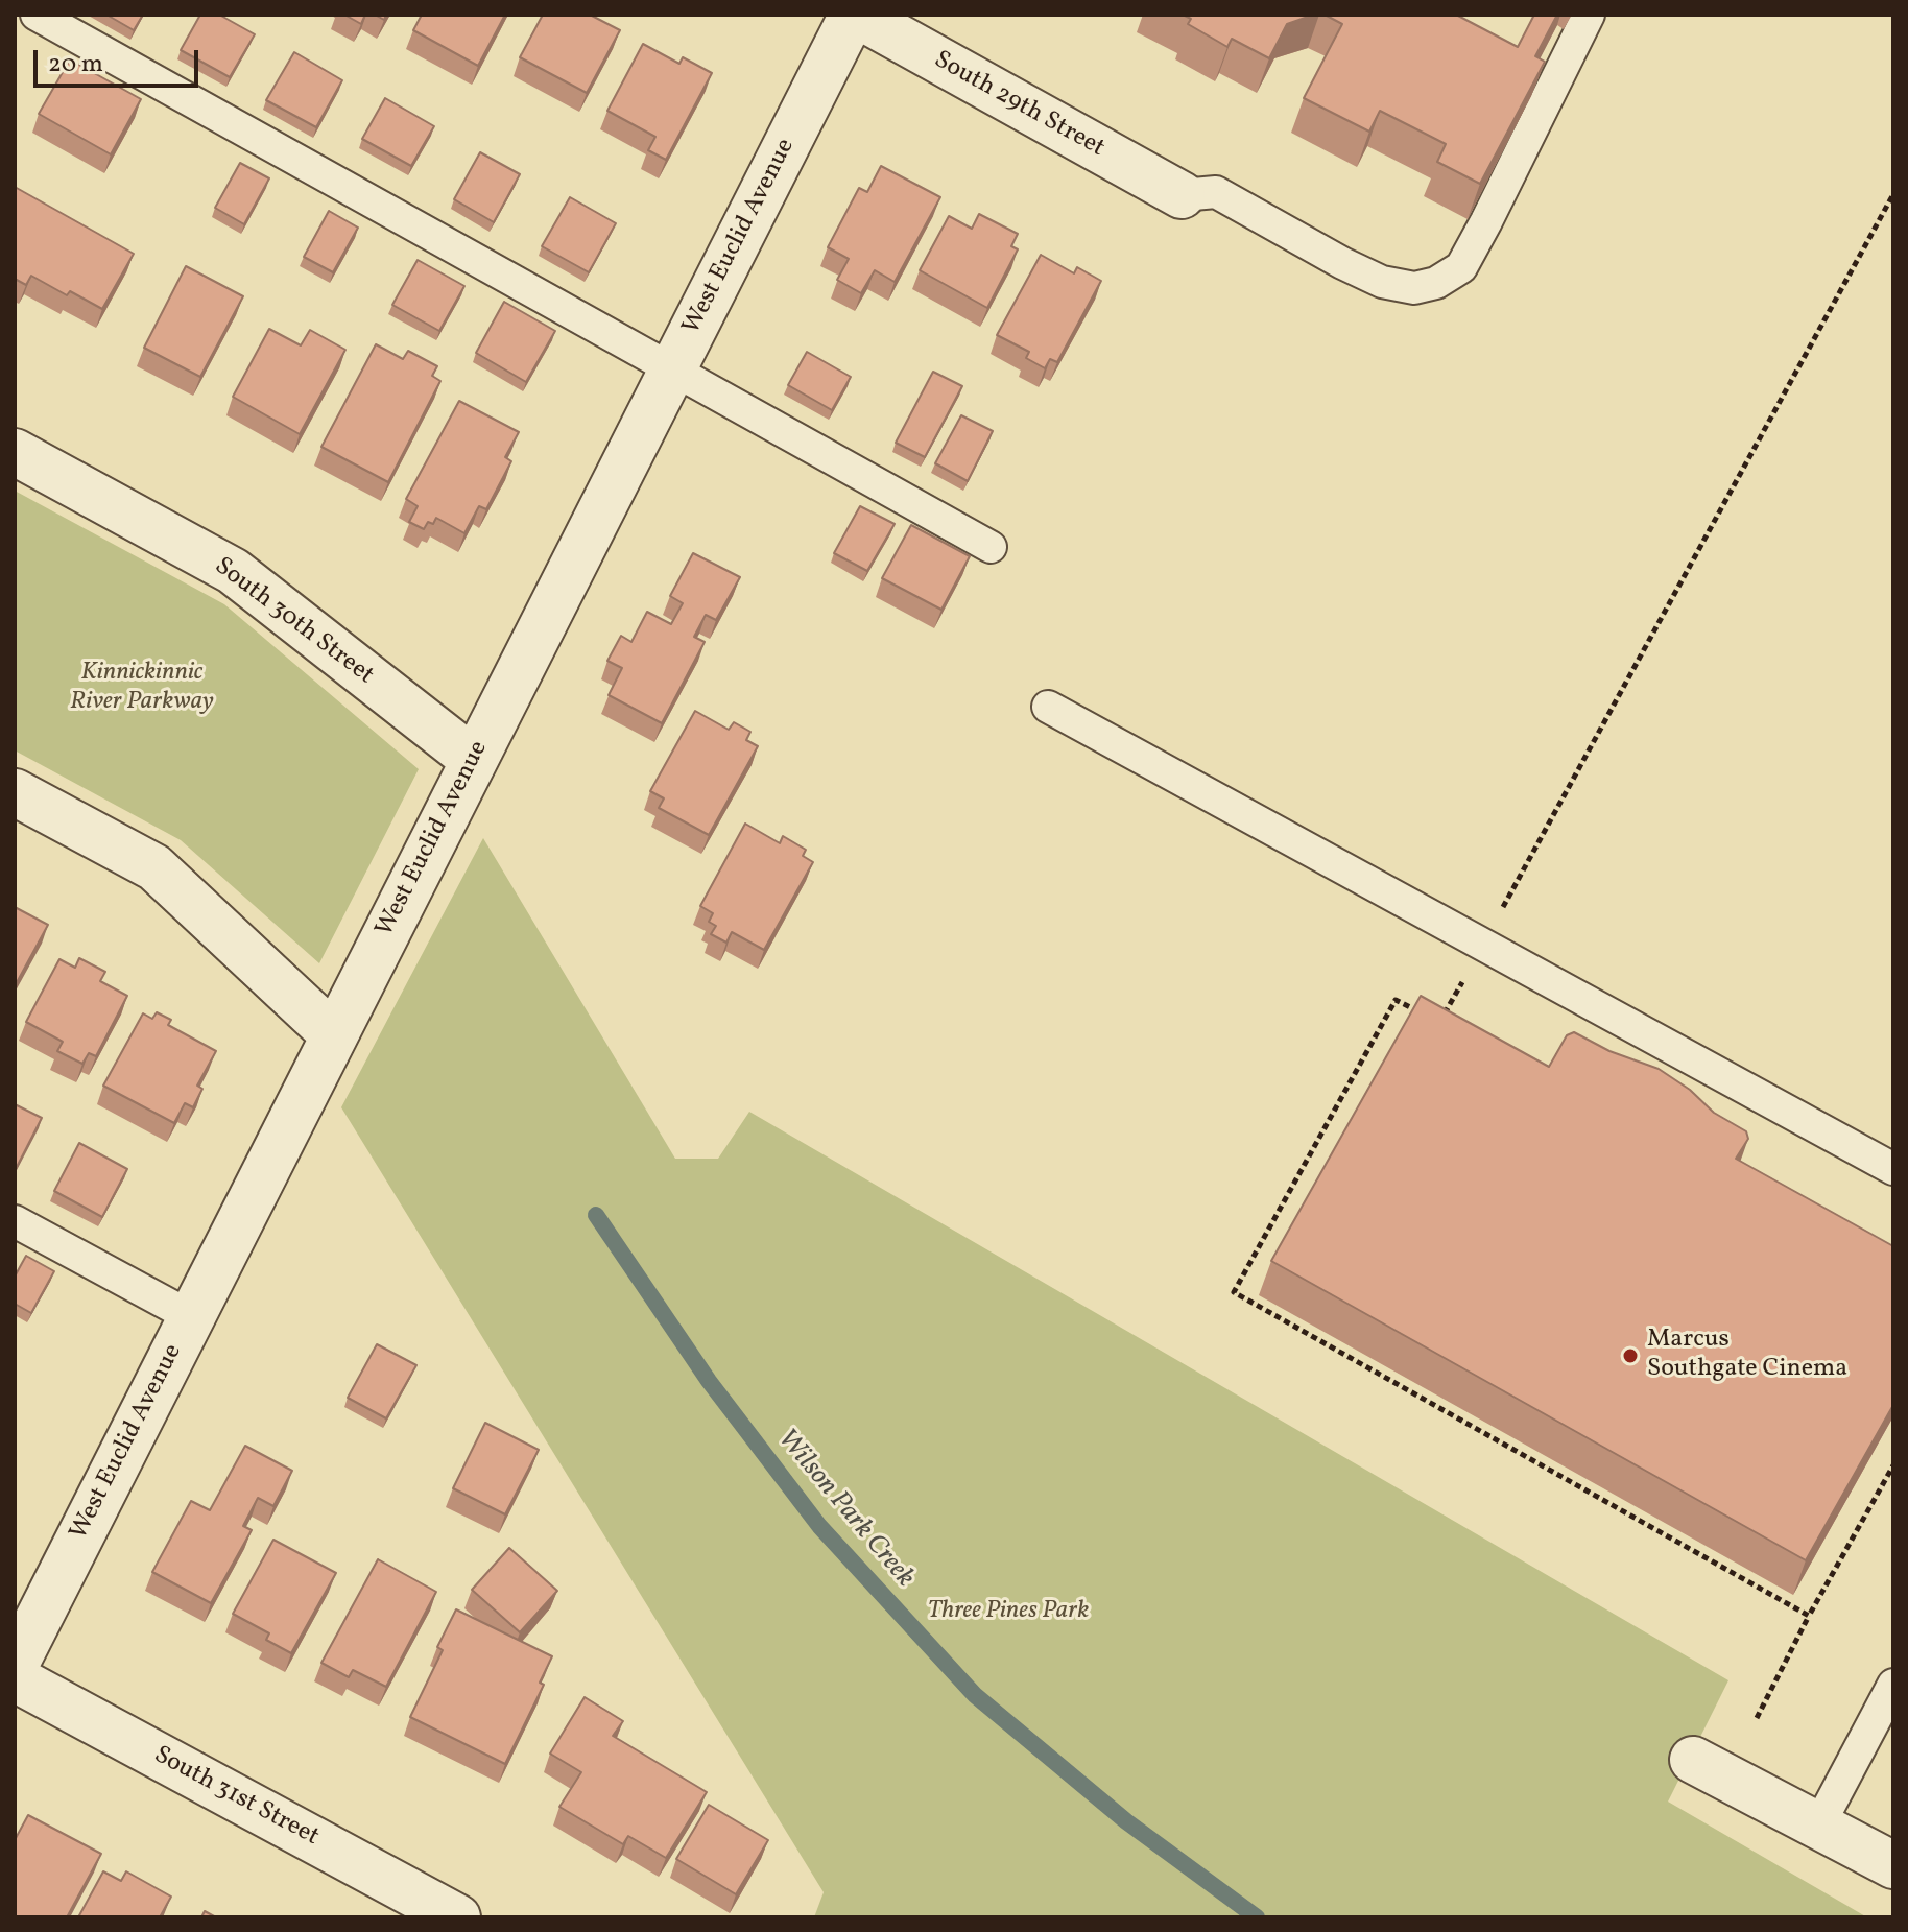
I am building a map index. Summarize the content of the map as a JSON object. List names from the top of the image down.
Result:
{
  "streets": {
    "street": [
      "South 29th Street",
      "West Euclid Avenue",
      "South 30th Street",
      "South 31st Street"
    ]
  },
  "crossings": [
    ["South 29th Street", "West Euclid Avenue"],
    ["West Euclid Avenue", "South 30th Street"]
  ],
  "water": ["Wilson Park Creek"],
  "parks": ["Kinnickinnic River Parkway", "Three Pines Park"],
  "places": ["Marcus Southgate Cinema"],
  "scale_bar": "20 m"
}
